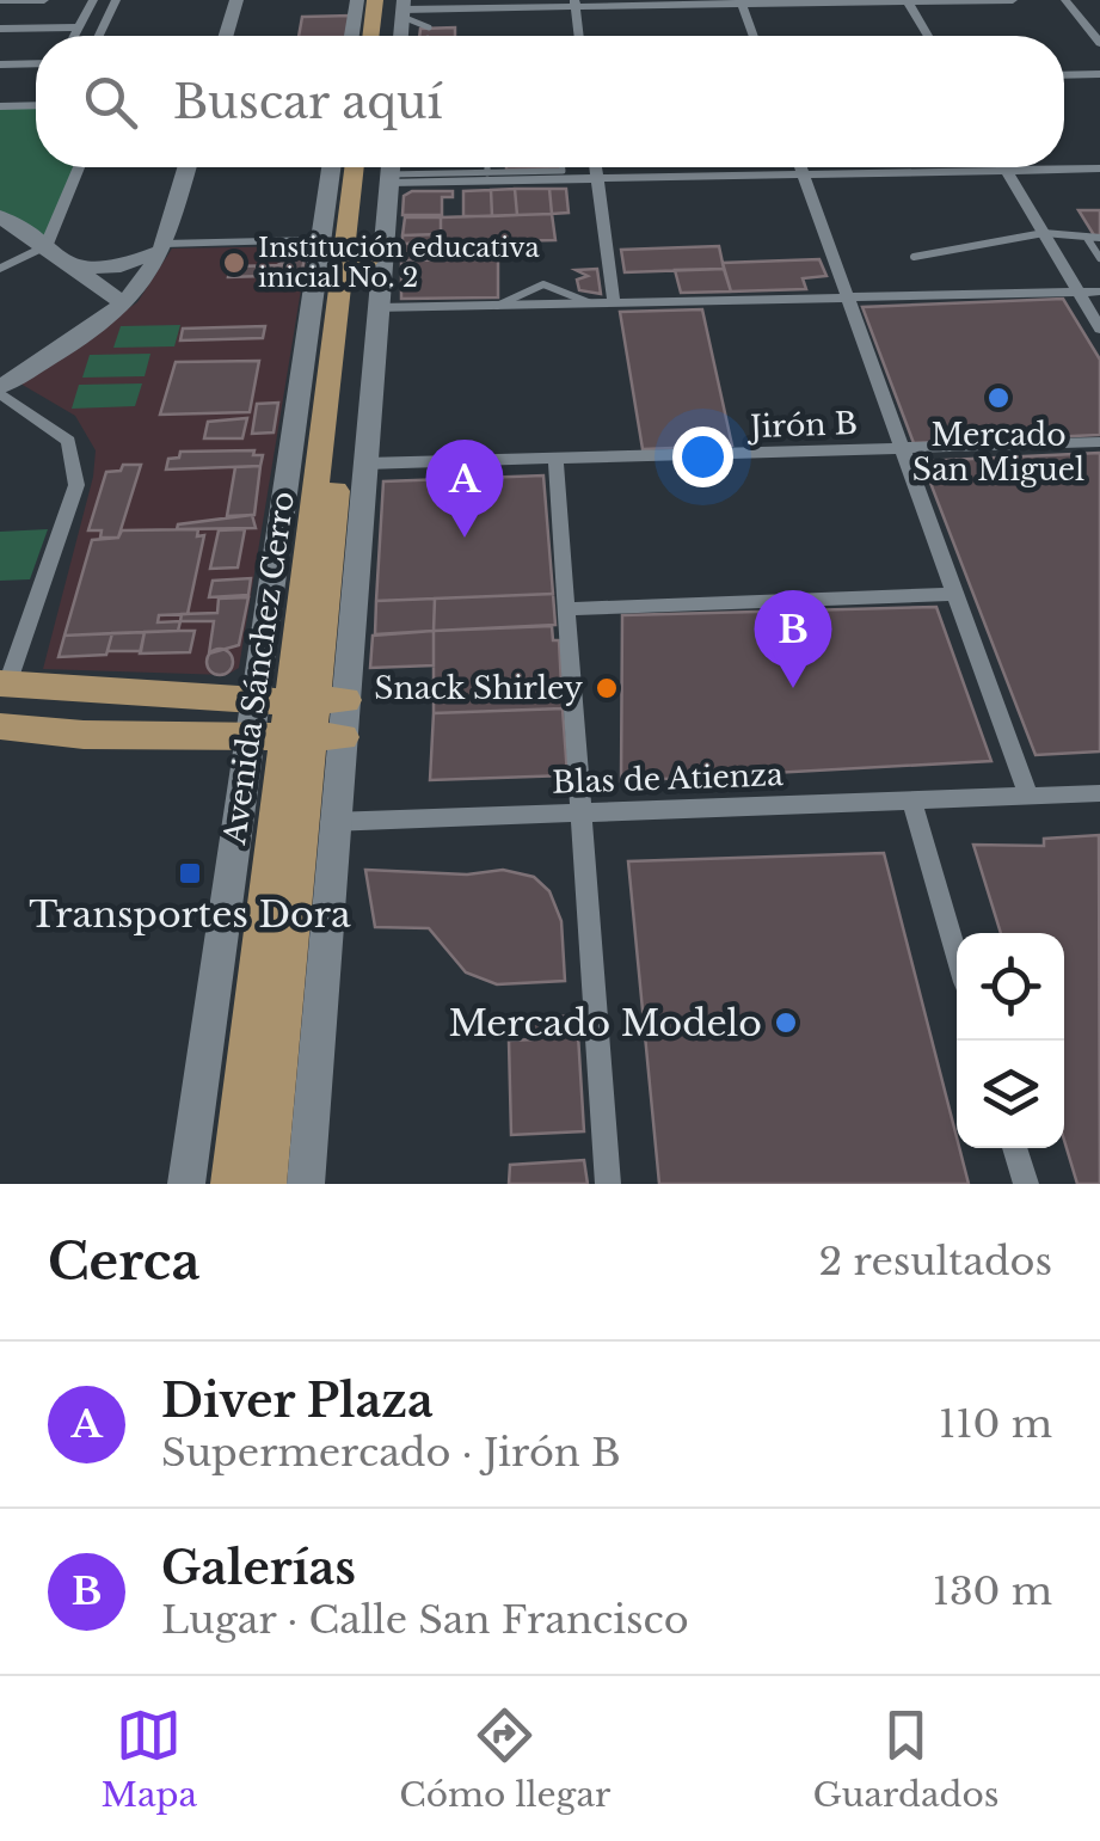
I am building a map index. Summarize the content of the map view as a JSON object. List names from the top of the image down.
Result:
{
  "streets": {
    "main road": ["Avenida Sánchez Cerro"],
    "street": ["Jirón B", "Blas de Atienza"]
  },
  "crossings": [
    ["Jirón B", "Avenida Sánchez Cerro"],
    ["Avenida Sánchez Cerro", "Blas de Atienza"]
  ],
  "places": {
    "other": [
      "Institución educativa inicial No. 2",
      "Mercado San Miguel",
      "Snack Shirley",
      "Mercado Modelo"
    ],
    "transit": ["Transportes Dora"]
  },
  "page": {
    "search": "Buscar aquí",
    "pins": ["A", "B"],
    "heading": ["Cerca", "2 resultados"],
    "list": [
      {
        "mark": "A",
        "name": "Diver Plaza",
        "note": "Supermercado · Jirón B",
        "value": "110 m"
      },
      {
        "mark": "B",
        "name": "Galerías",
        "note": "Lugar · Calle San Francisco",
        "value": "130 m"
      }
    ],
    "nav": ["Mapa", "Cómo llegar", "Guardados"]
  }
}
